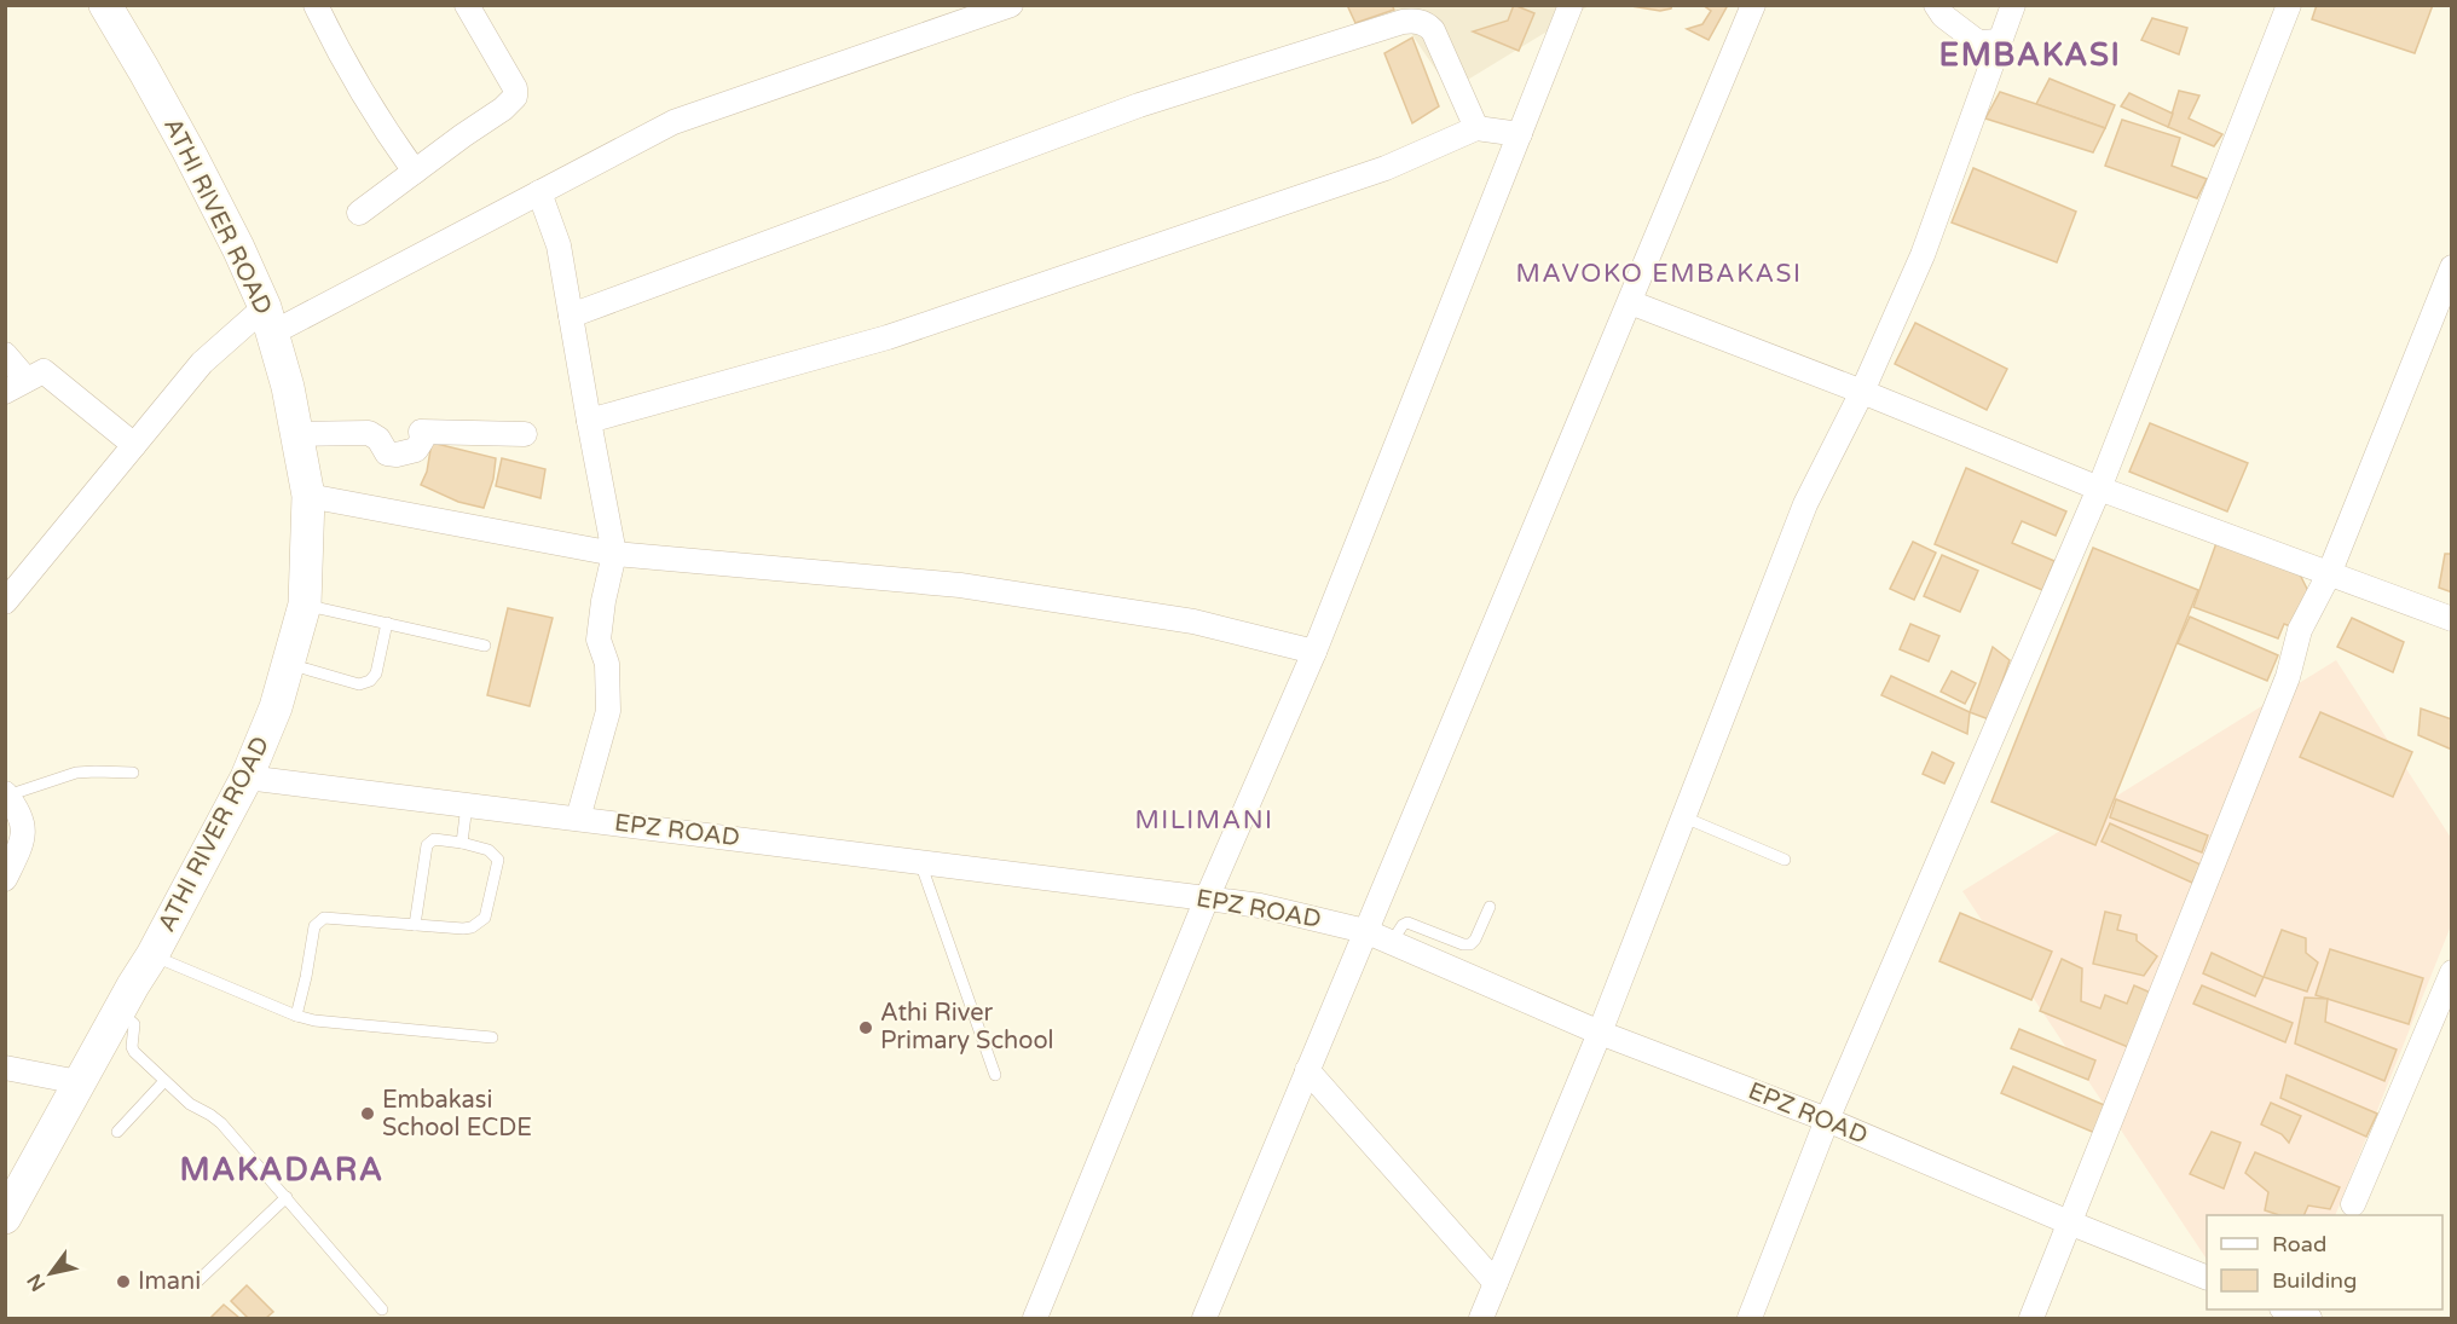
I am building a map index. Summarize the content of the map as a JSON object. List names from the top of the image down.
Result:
{
  "streets": {
    "main road": ["ATHI RIVER ROAD"],
    "street": ["EPZ ROAD"]
  },
  "crossings": [
    ["ATHI RIVER ROAD", "EPZ ROAD"]
  ],
  "districts": [
    "EMBAKASI",
    "MAVOKO EMBAKASI",
    "MILIMANI",
    "MAKADARA"
  ],
  "places": ["Athi River Primary School", "Embakasi School ECDE", "Imani"],
  "legend": ["Road", "Building"],
  "north": "bottom left"
}
